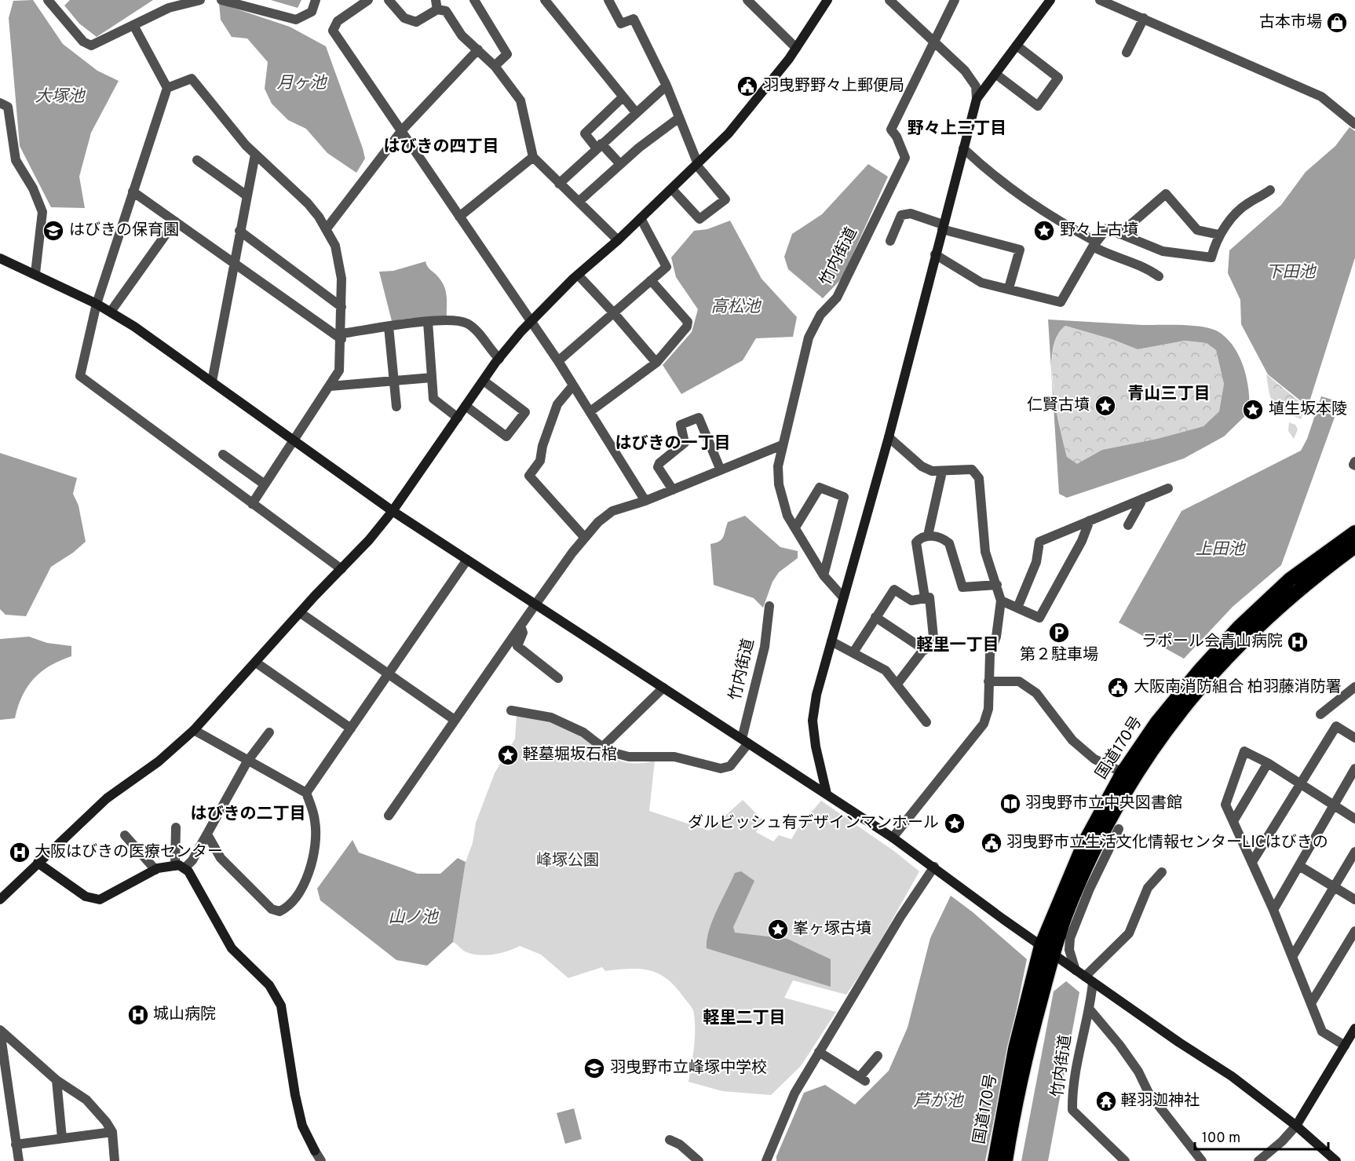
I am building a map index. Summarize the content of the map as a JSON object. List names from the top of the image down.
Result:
{
  "streets": {
    "highway": ["国道170号"],
    "street": ["竹内街道"]
  },
  "districts": [
    "野々上三丁目",
    "はびきの四丁目",
    "青山三丁目",
    "はびきの一丁目",
    "軽里一丁目",
    "はびきの二丁目",
    "軽里二丁目"
  ],
  "water": [
    "月ヶ池",
    "大塚池",
    "下田池",
    "高松池",
    "上田池",
    "山ノ池",
    "芦が池"
  ],
  "parks": ["峰塚公園"],
  "places": {
    "shop": ["古本市場"],
    "public building": ["羽曳野野々上郵便局", "大阪南消防組合 柏羽藤消防署", "羽曳野市立生活文化情報センターLICはびきの"],
    "school or university": ["はびきの保育園", "羽曳野市立峰塚中学校"],
    "place": [
      "野々上古墳",
      "仁賢古墳",
      "埴生坂本陵",
      "軽墓堀坂石棺",
      "ダルビッシュ有デザインマンホール",
      "峯ヶ塚古墳"
    ],
    "parking": ["第２駐車場"],
    "hospital": ["ラポール会青山病院", "大阪はびきの医療センター", "城山病院"],
    "library": ["羽曳野市立中央図書館"],
    "temple": ["軽羽迦神社"]
  },
  "scale_bar": "100 m"
}
